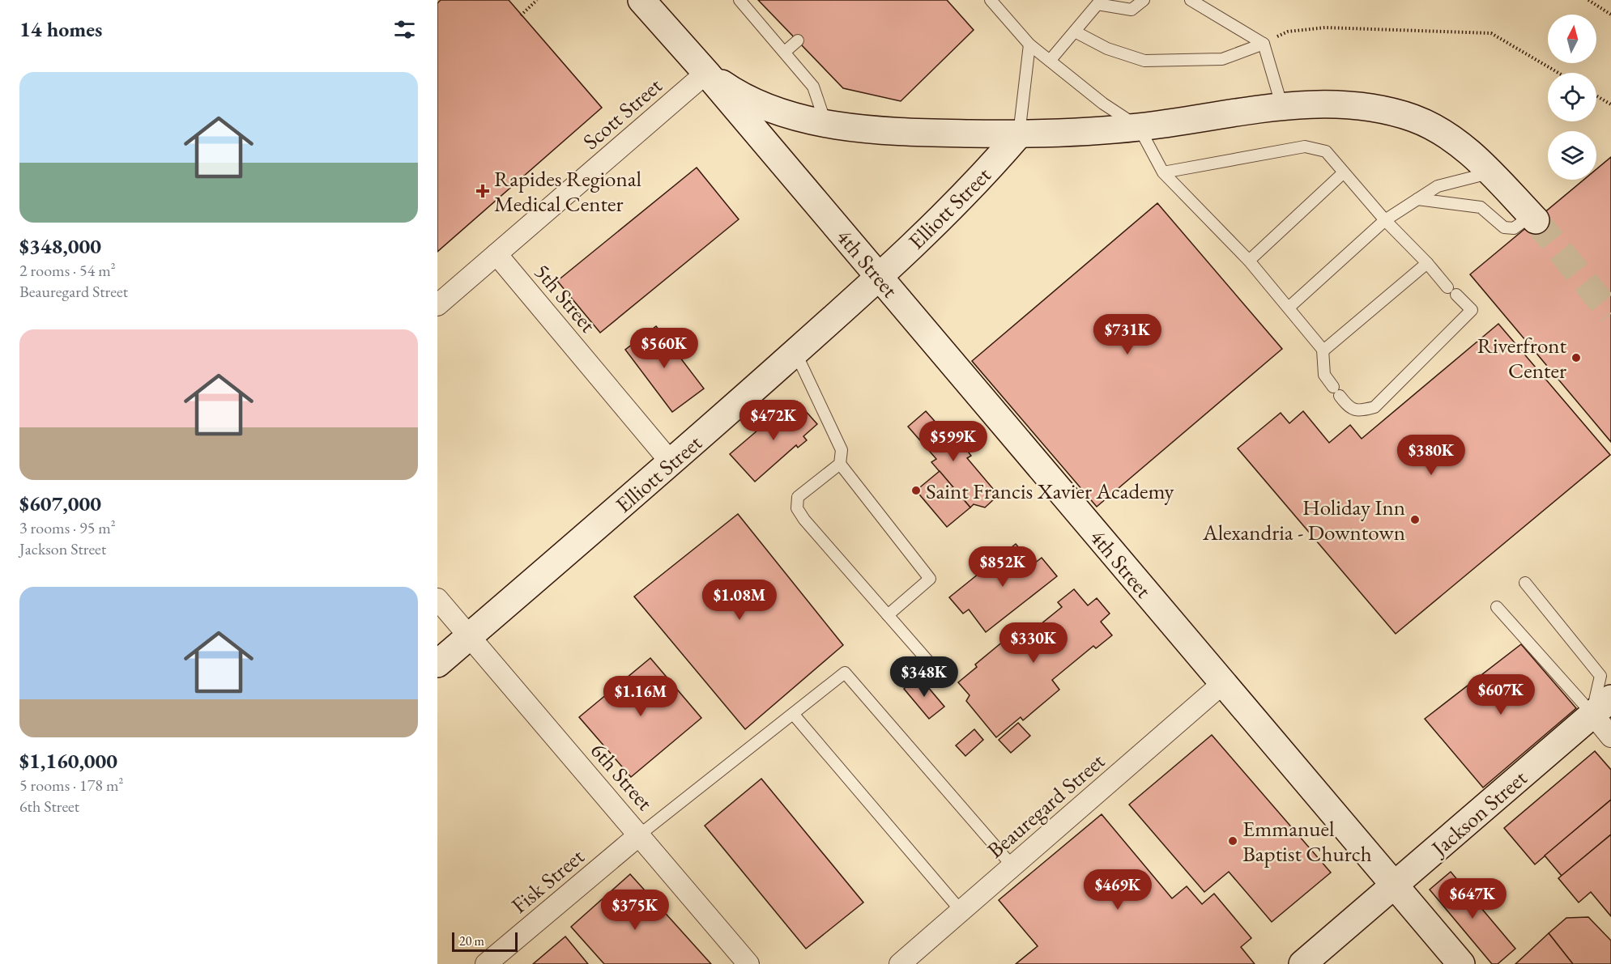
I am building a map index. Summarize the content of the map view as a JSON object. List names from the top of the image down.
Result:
{
  "streets": {
    "main road": ["Elliott Street", "4th Street", "Jackson Street"],
    "street": [
      "Scott Street",
      "5th Street",
      "6th Street",
      "Beauregard Street",
      "Fisk Street"
    ]
  },
  "crossings": [
    ["Scott Street", "Elliott Street"],
    ["Scott Street", "4th Street"],
    ["Scott Street", "5th Street"],
    ["Elliott Street", "4th Street"],
    ["Elliott Street", "5th Street"],
    ["Elliott Street", "6th Street"],
    ["4th Street", "Beauregard Street"],
    ["4th Street", "Jackson Street"],
    ["6th Street", "Fisk Street"]
  ],
  "places": {
    "health": ["Rapides Regional Medical Center"],
    "other": [
      "Riverfront Center",
      "Saint Francis Xavier Academy",
      "Holiday Inn Alexandria - Downtown",
      "Emmanuel Baptist Church"
    ]
  },
  "scale_bar": "20 m",
  "north": "top",
  "page": {
    "heading": "14 homes",
    "list": [
      {
        "name": "$348,000",
        "note": "2 rooms · 54 m² · Beauregard Street"
      },
      {
        "name": "$607,000",
        "note": "3 rooms · 95 m² · Jackson Street"
      },
      {
        "name": "$1,160,000",
        "note": "5 rooms · 178 m² · 6th Street"
      }
    ],
    "price": [
      "$731K",
      "$560K",
      "$472K",
      "$599K",
      "$380K",
      "$852K",
      "$1.08M",
      "$330K",
      "$348K",
      "$607K",
      "$1.16M",
      "$469K",
      "$647K",
      "$375K"
    ],
    "scale": "20 m"
  }
}
